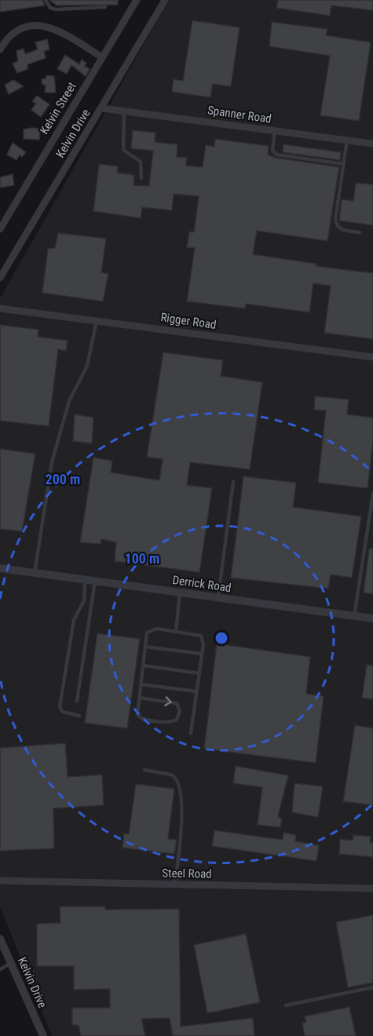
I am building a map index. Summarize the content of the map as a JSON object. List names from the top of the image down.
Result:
{
  "streets": {
    "street": [
      "Kelvin Street",
      "Spanner Road",
      "Kelvin Drive",
      "Rigger Road",
      "Derrick Road",
      "Steel Road"
    ]
  },
  "crossings": [
    ["Spanner Road", "Kelvin Drive"]
  ],
  "rings": ["200 m", "100 m"]
}
